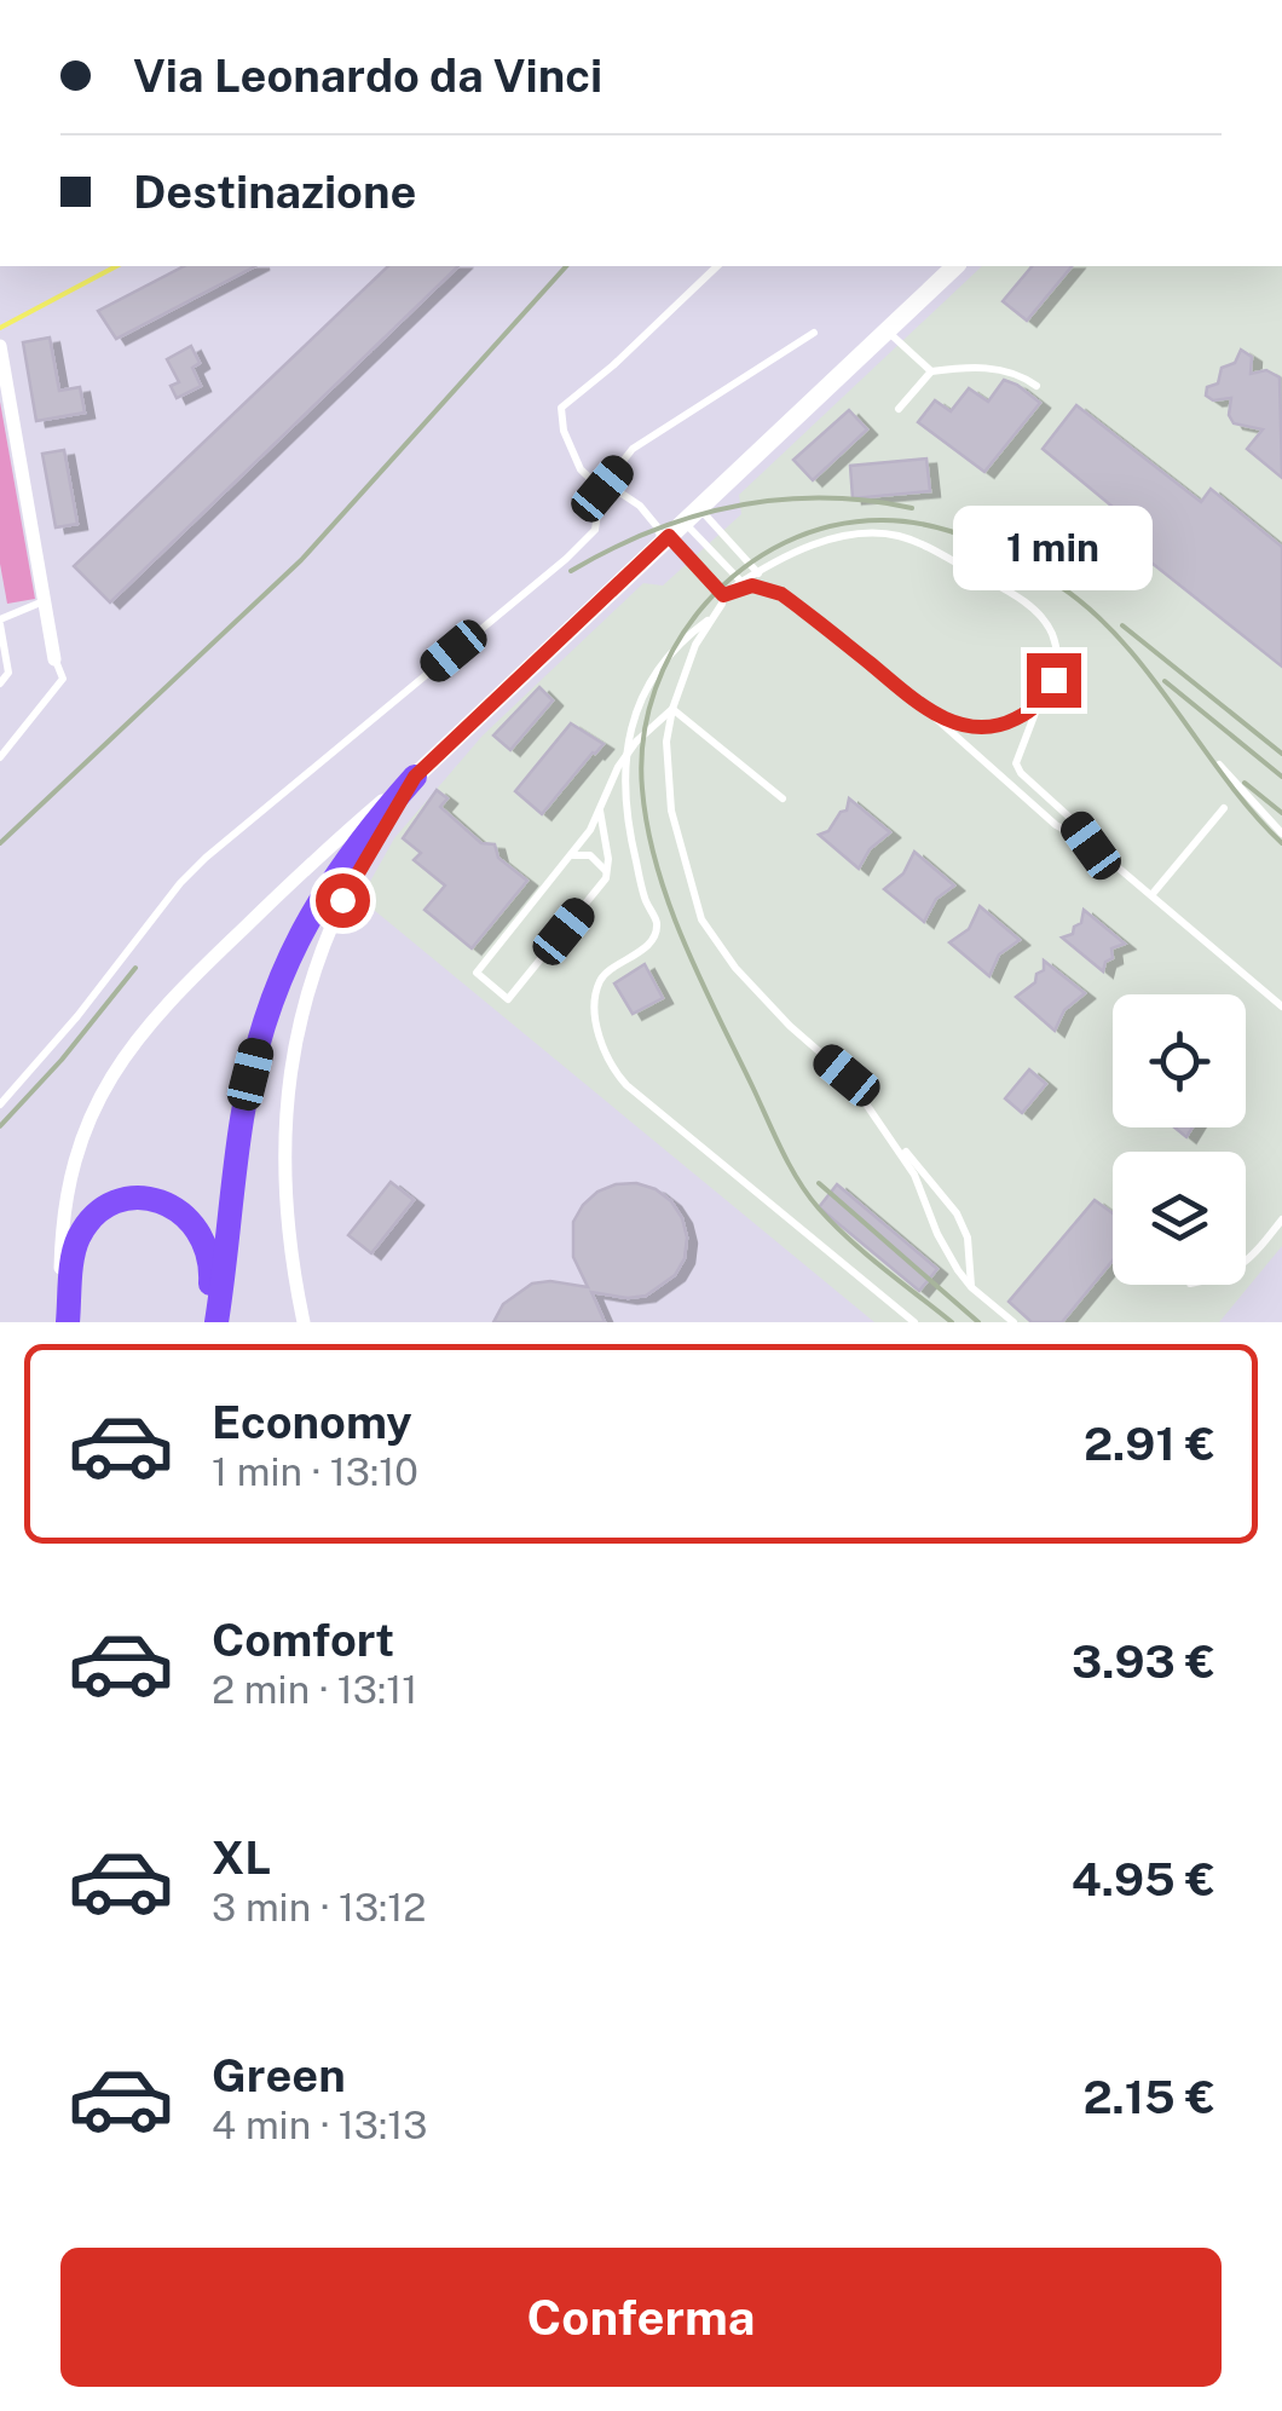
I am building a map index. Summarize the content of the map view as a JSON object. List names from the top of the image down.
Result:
{
  "page": {
    "banner": ["Via Leonardo da Vinci", "Destinazione"],
    "bubble": "1 min",
    "list": [
      {
        "name": "Economy",
        "note": "1 min · 13:10",
        "value": "2.91 €"
      },
      {
        "name": "Comfort",
        "note": "2 min · 13:11",
        "value": "3.93 €"
      },
      {
        "name": "XL",
        "note": "3 min · 13:12",
        "value": "4.95 €"
      },
      {
        "name": "Green",
        "note": "4 min · 13:13",
        "value": "2.15 €"
      }
    ],
    "buttons": "Conferma"
  }
}
